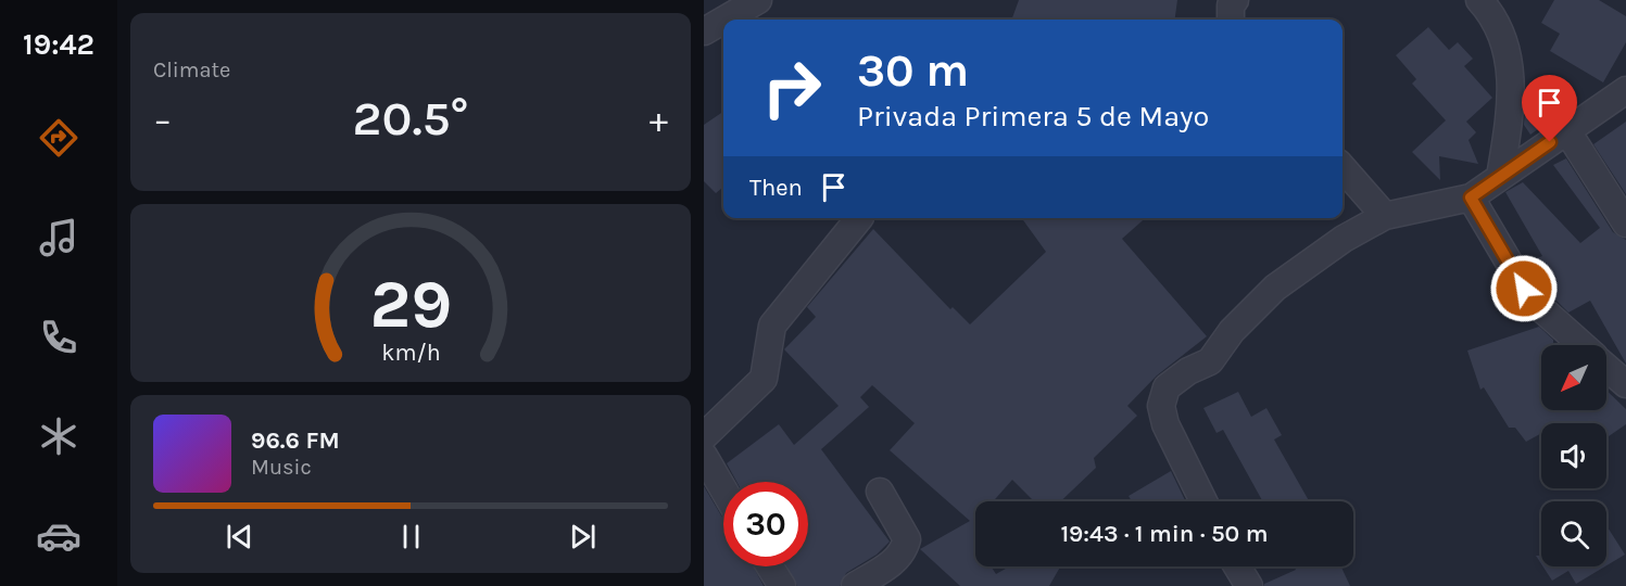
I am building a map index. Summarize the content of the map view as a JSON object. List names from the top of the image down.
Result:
{
  "north": "bottom left",
  "page": {
    "tabs": "19:42",
    "tile": "Climate",
    "turn": ["30 m", "Privada Primera 5 de Mayo"],
    "heat": ["−", "20.5°", "+"],
    "then": "Then",
    "song": ["96.6 FM", "Music"],
    "limit": "30",
    "trip": "19:43 · 1 min · 50 m",
    "gauge": ["29", "km/h"]
  }
}
